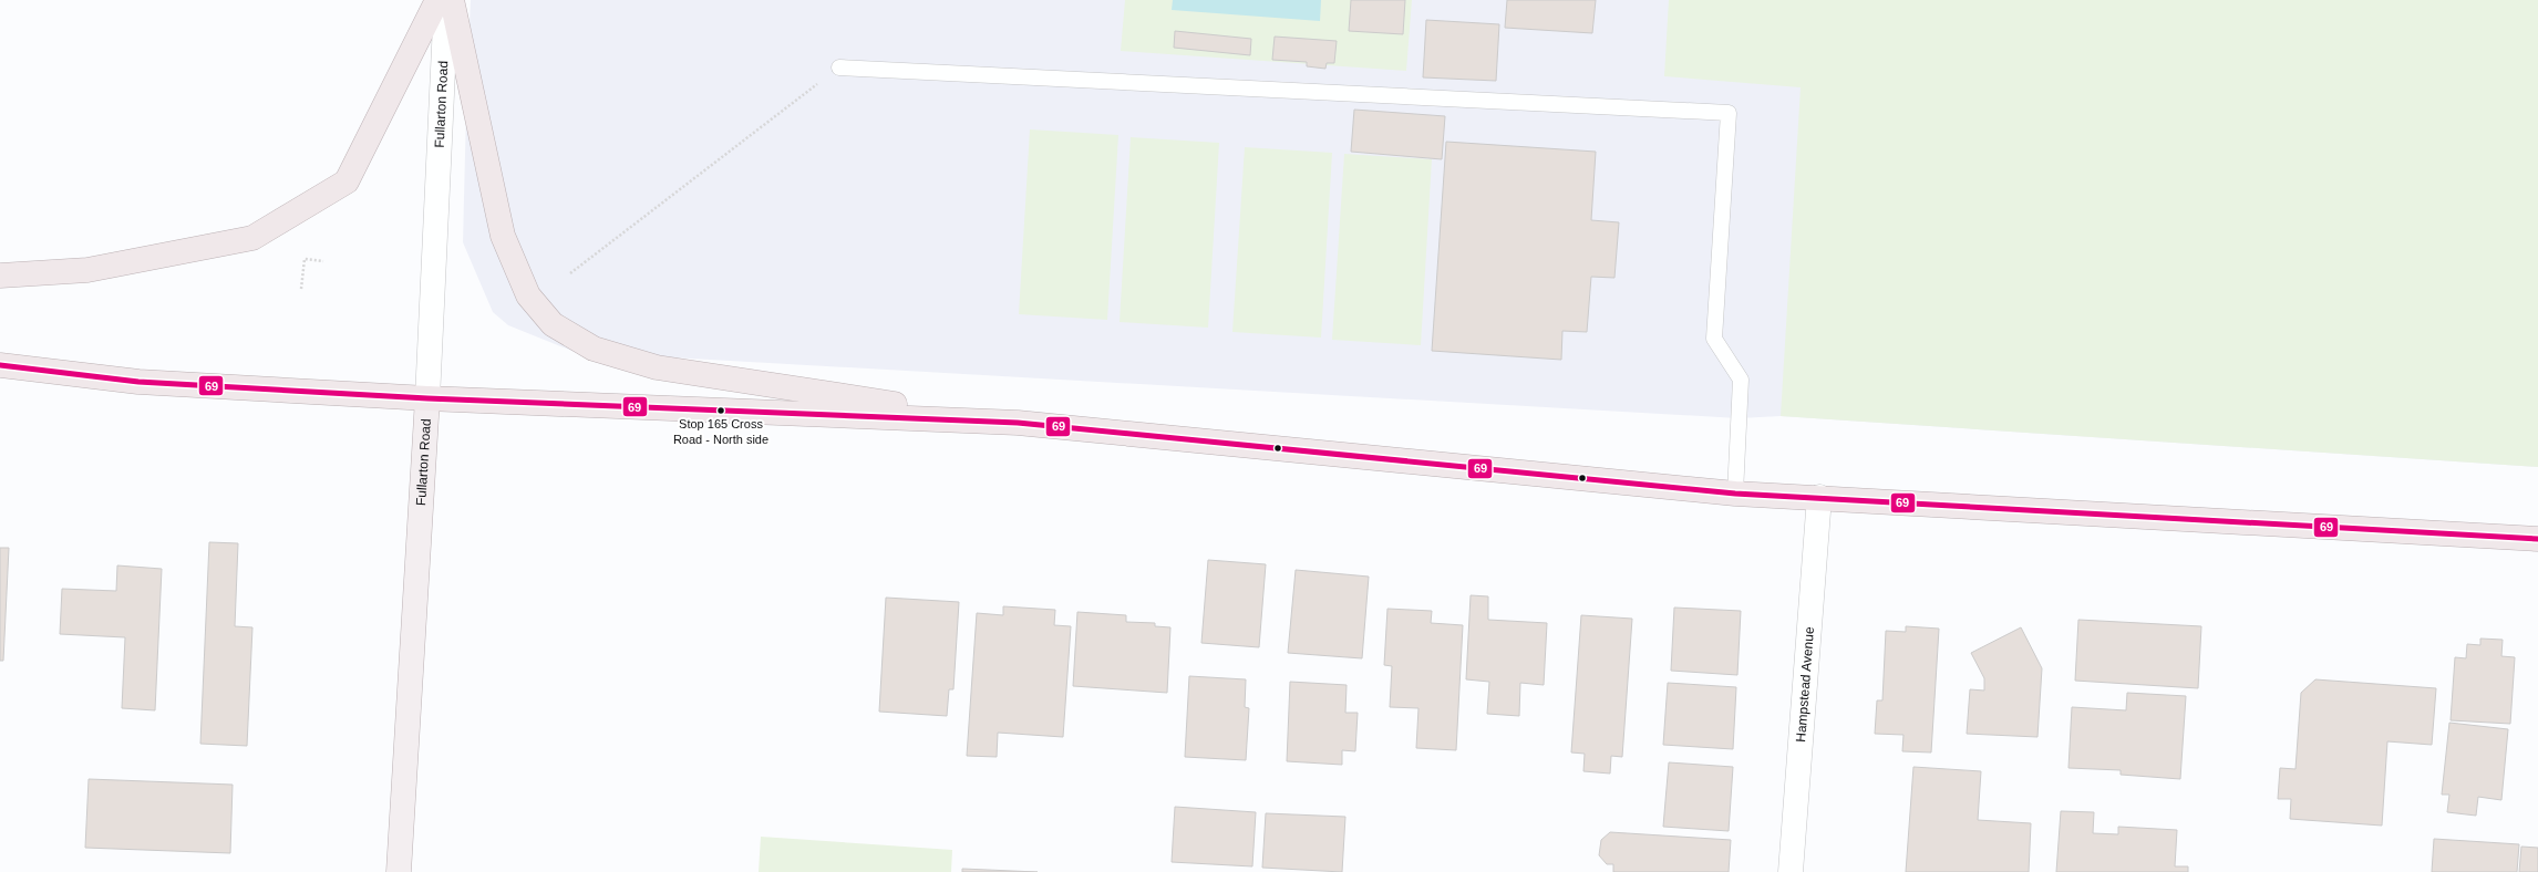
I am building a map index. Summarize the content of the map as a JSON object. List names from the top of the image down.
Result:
{
  "streets": {
    "main road": ["Fullarton Road", "Hampstead Avenue"]
  },
  "places": ["Stop 165 Cross Road - North side"],
  "lines": ["transit line 69"]
}
